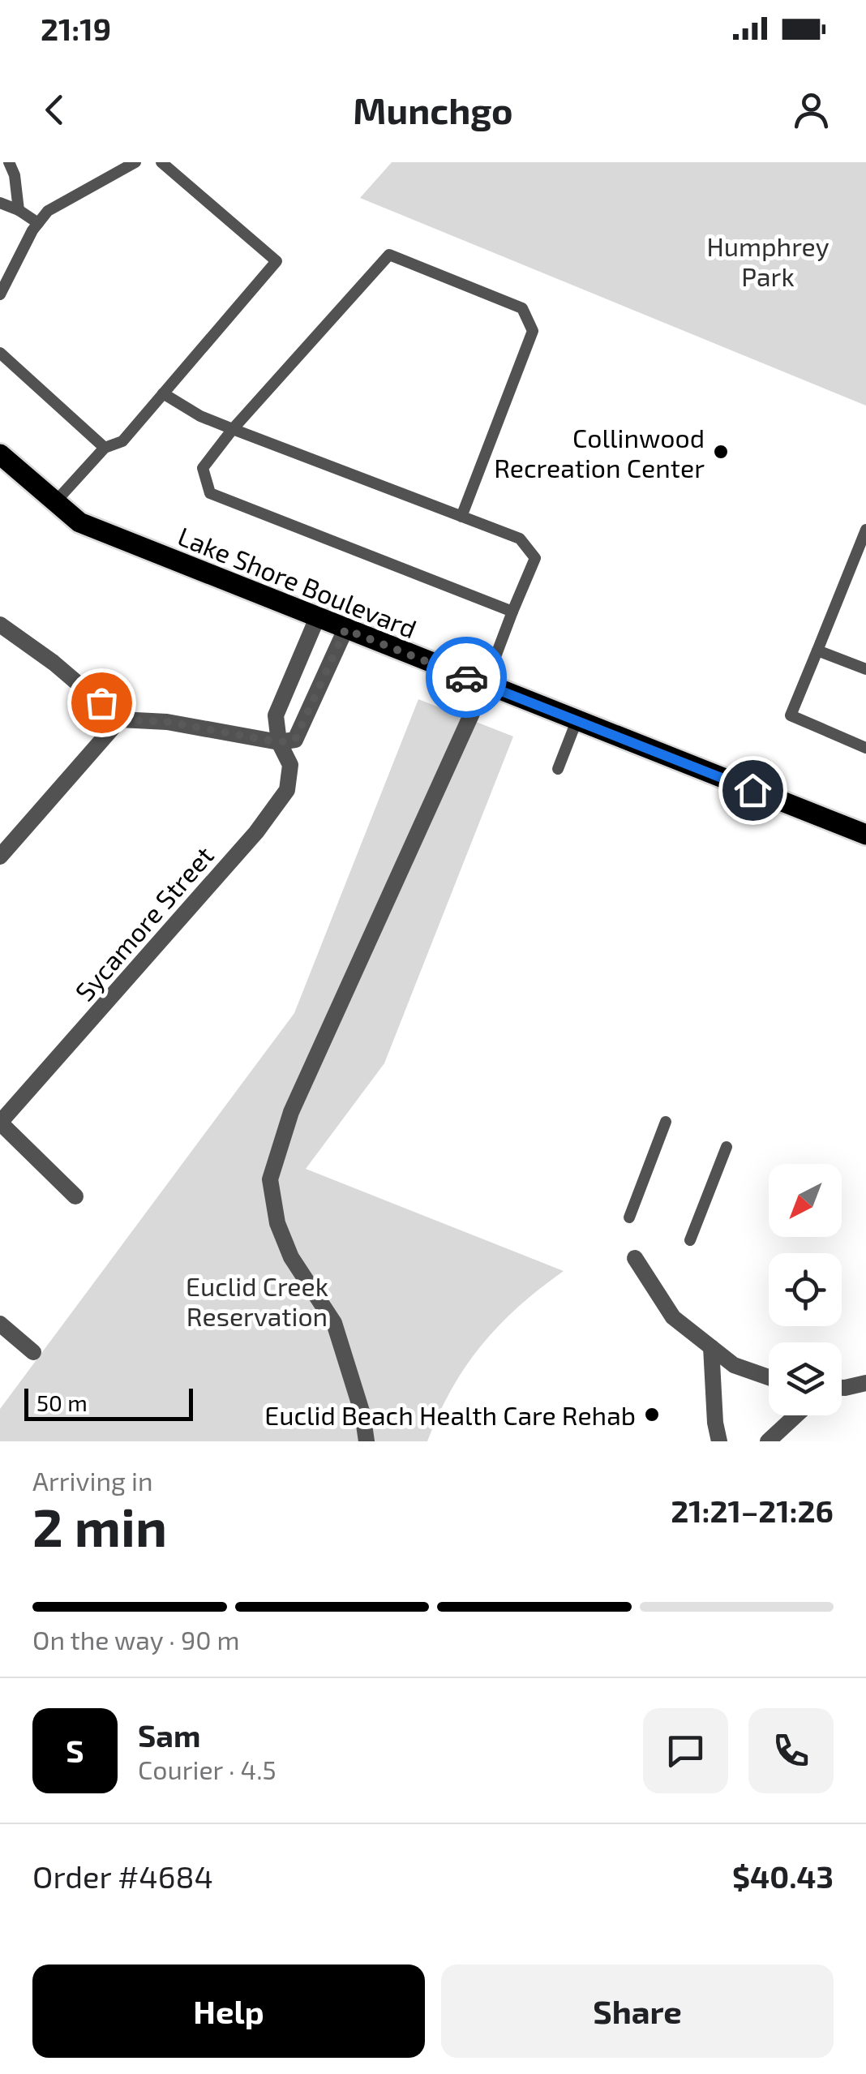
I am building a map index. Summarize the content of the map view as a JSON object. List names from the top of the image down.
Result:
{
  "streets": {
    "main road": ["Lake Shore Boulevard"],
    "street": ["Sycamore Street"]
  },
  "crossings": [
    ["Lake Shore Boulevard", "Sycamore Street"]
  ],
  "parks": ["Humphrey Park", "Euclid Creek Reservation"],
  "places": ["Collinwood Recreation Center", "Euclid Beach Health Care Rehab"],
  "scale_bar": "50 m",
  "north": "bottom left",
  "page": {
    "status": "21:19",
    "header": "Munchgo",
    "scale": "50 m",
    "heading": ["2 min", "Arriving in", "21:21–21:26"],
    "panel": [
      "Sam",
      "Courier · 4.5",
      "Order #4684",
      "$40.43"
    ],
    "bar": "On the way · 90 m",
    "round": "S",
    "buttons": ["Help", "Share"]
  }
}
